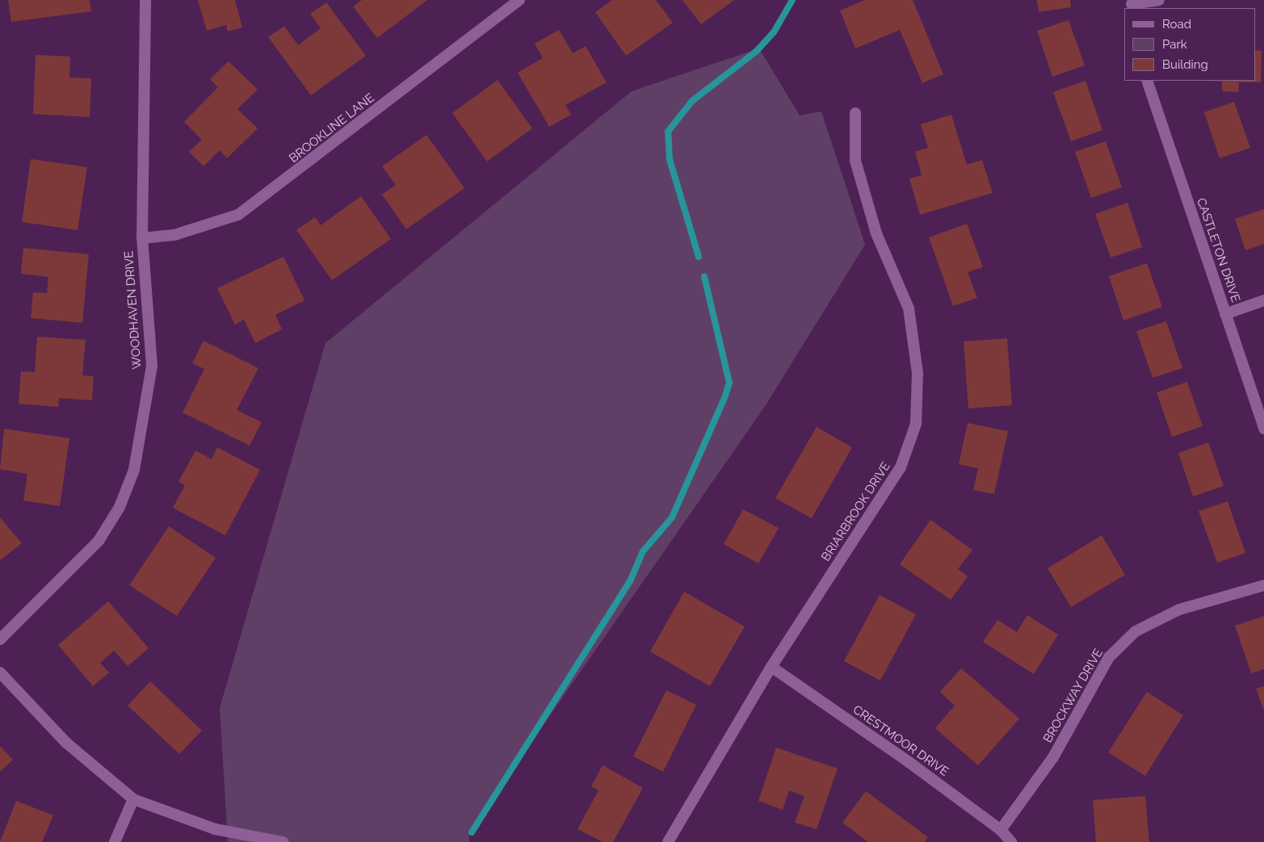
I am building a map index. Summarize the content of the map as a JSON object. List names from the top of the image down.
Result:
{
  "streets": {
    "street": [
      "BROOKLINE LANE",
      "CASTLETON DRIVE",
      "WOODHAVEN DRIVE",
      "BRIARBROOK DRIVE",
      "BROCKWAY DRIVE",
      "CRESTMOOR DRIVE"
    ]
  },
  "crossings": [
    ["BROOKLINE LANE", "WOODHAVEN DRIVE"],
    ["BRIARBROOK DRIVE", "CRESTMOOR DRIVE"],
    ["BROCKWAY DRIVE", "CRESTMOOR DRIVE"]
  ],
  "legend": ["Road", "Park", "Building"]
}
